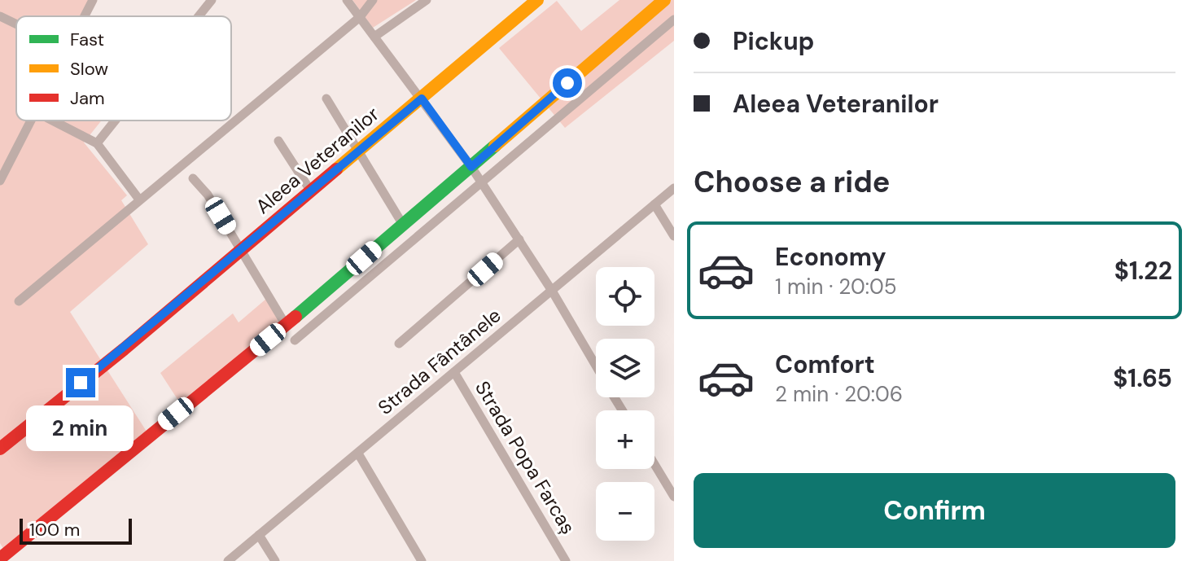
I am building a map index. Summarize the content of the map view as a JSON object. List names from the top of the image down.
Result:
{
  "streets": {
    "street": ["Aleea Veteranilor", "Strada Fântânele", "Strada Popa Farcaș"]
  },
  "crossings": [
    ["Strada Fântânele", "Strada Popa Farcaș"]
  ],
  "legend": ["Fast", "Slow", "Jam"],
  "scale_bar": "100 m",
  "page": {
    "banner": ["Pickup", "Aleea Veteranilor"],
    "heading": "Choose a ride",
    "list": [
      {
        "name": "Economy",
        "note": "1 min · 20:05",
        "value": "$1.22"
      },
      {
        "name": "Comfort",
        "note": "2 min · 20:06",
        "value": "$1.65"
      }
    ],
    "map_buttons": ["+", "−"],
    "bubble": "2 min",
    "buttons": "Confirm",
    "scale": "100 m"
  }
}
